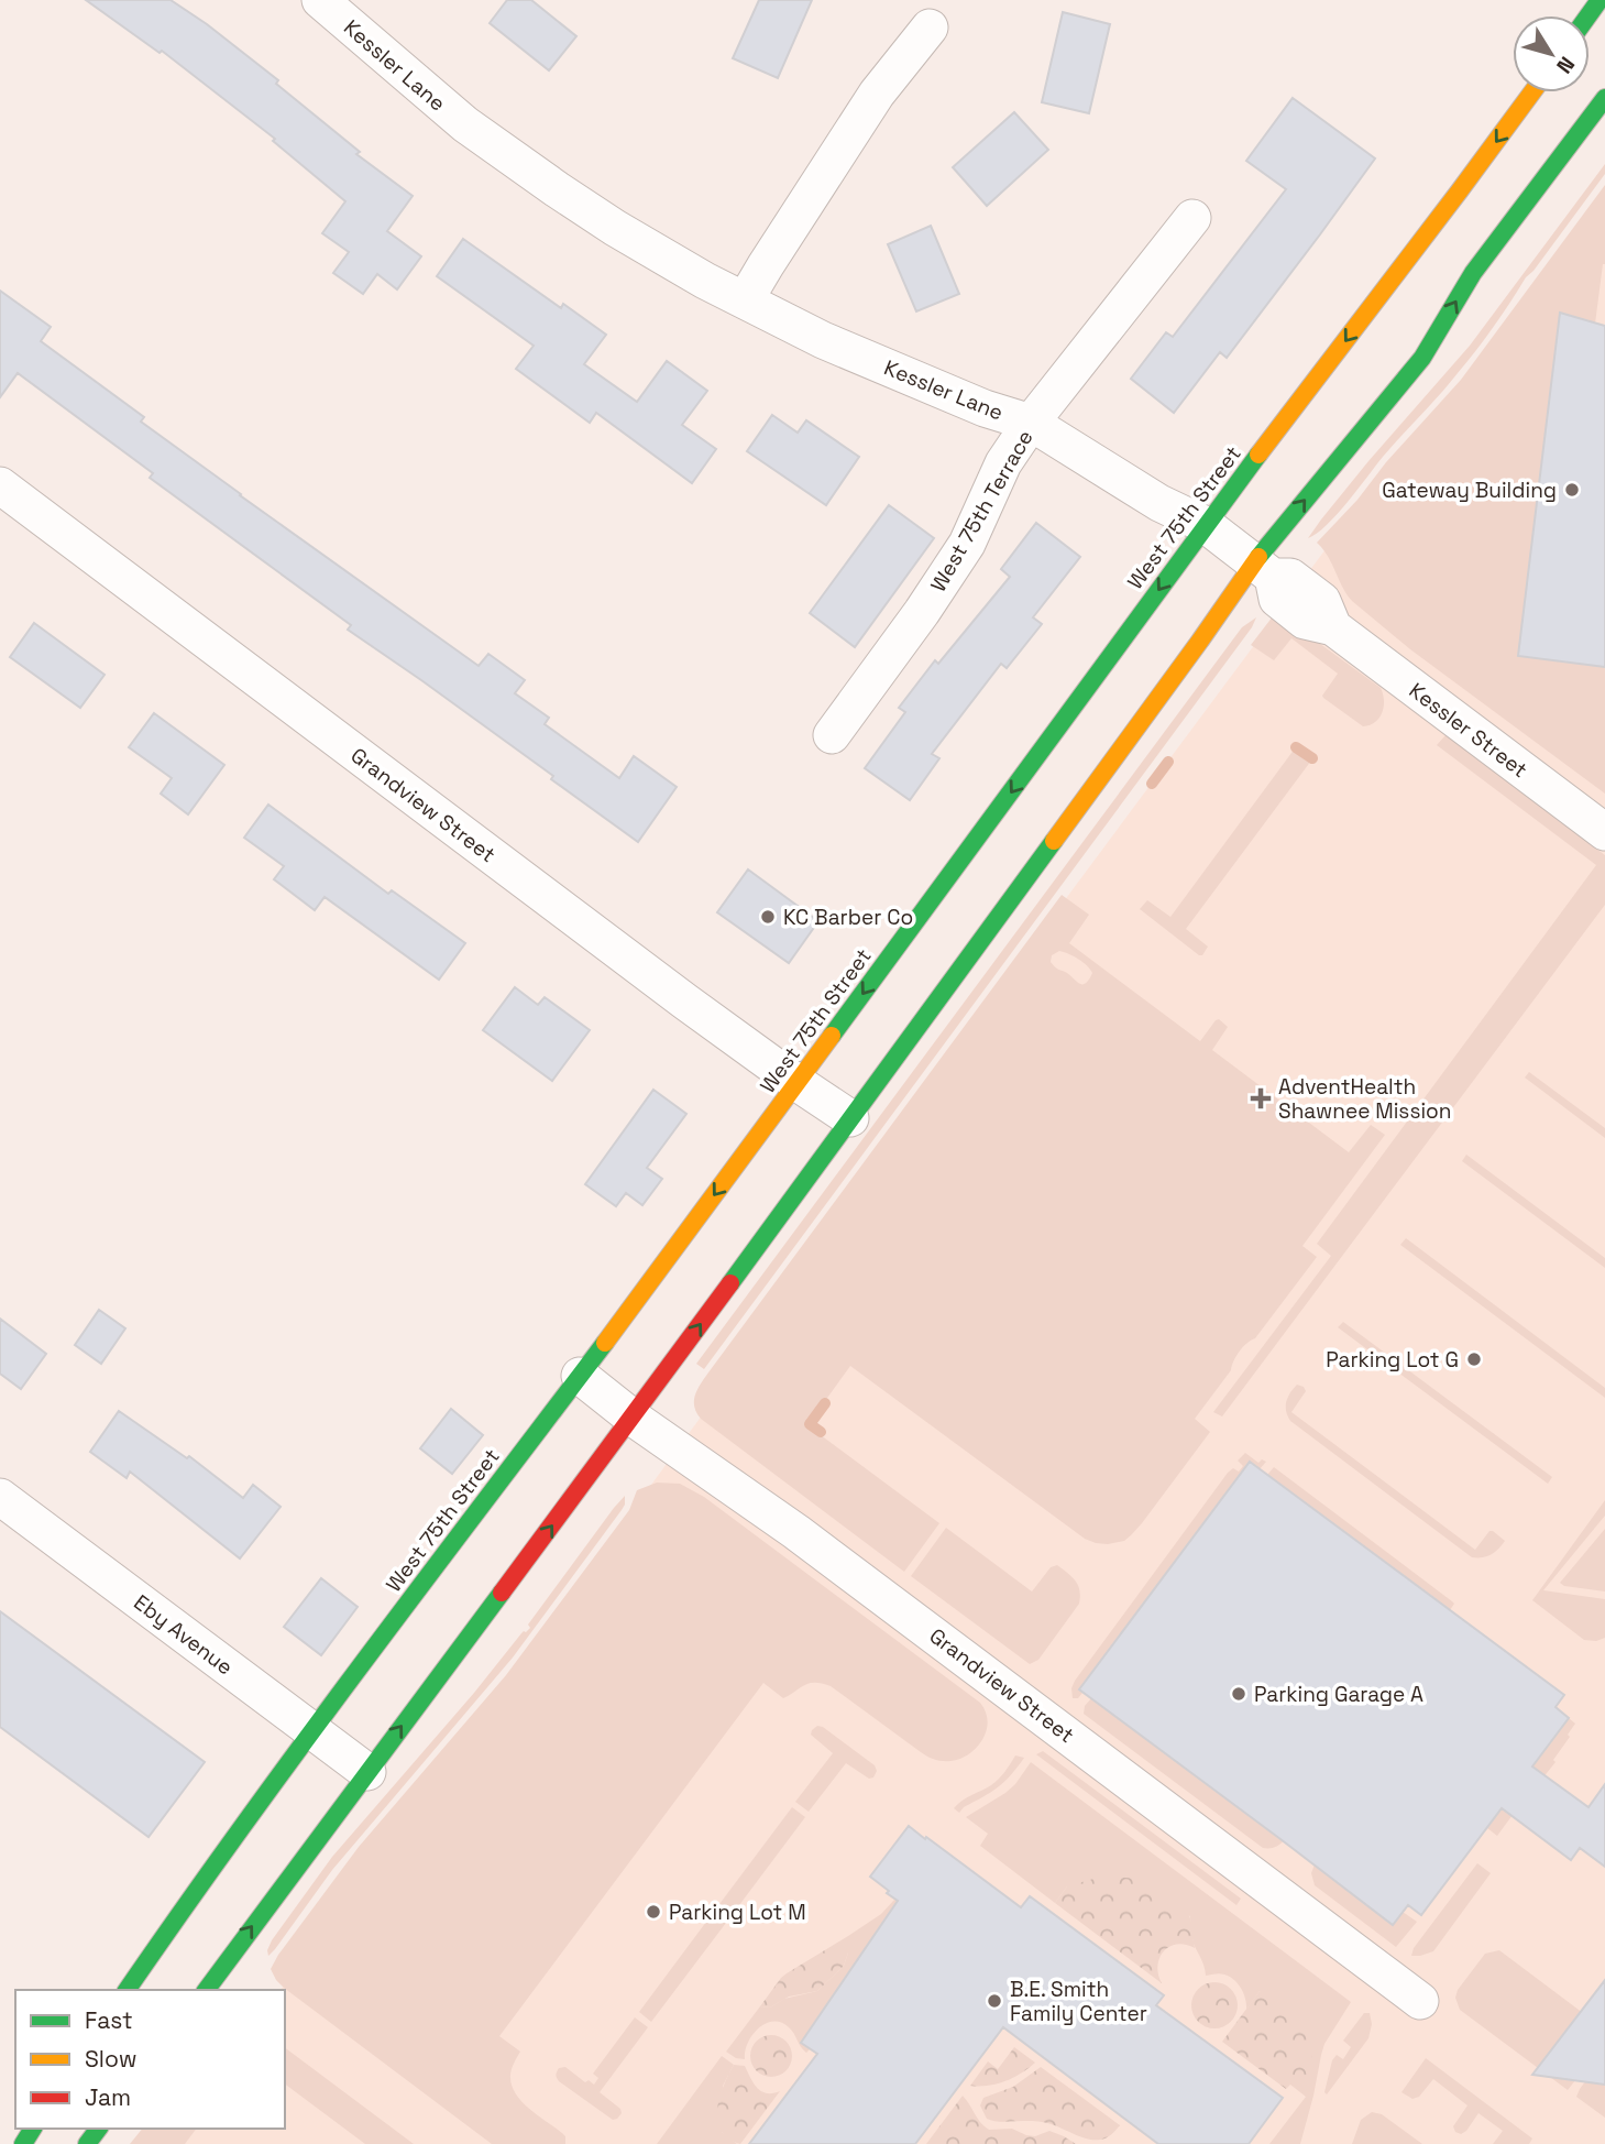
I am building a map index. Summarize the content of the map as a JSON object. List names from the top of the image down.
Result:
{
  "streets": {
    "main road": ["West 75th Street"],
    "street": [
      "Kessler Lane",
      "West 75th Terrace",
      "Kessler Street",
      "Grandview Street",
      "Eby Avenue"
    ]
  },
  "crossings": [
    ["Kessler Lane", "West 75th Terrace"],
    ["Kessler Lane", "West 75th Street"],
    ["Kessler Lane", "Kessler Street"],
    ["West 75th Street", "Grandview Street"],
    ["West 75th Street", "Eby Avenue"]
  ],
  "places": {
    "other": [
      "Gateway Building",
      "KC Barber Co",
      "Parking Lot G",
      "Parking Garage A",
      "Parking Lot M",
      "B.E. Smith Family Center"
    ],
    "health": ["AdventHealth Shawnee Mission"]
  },
  "legend": ["Fast", "Slow", "Jam"],
  "north": "bottom right"
}
